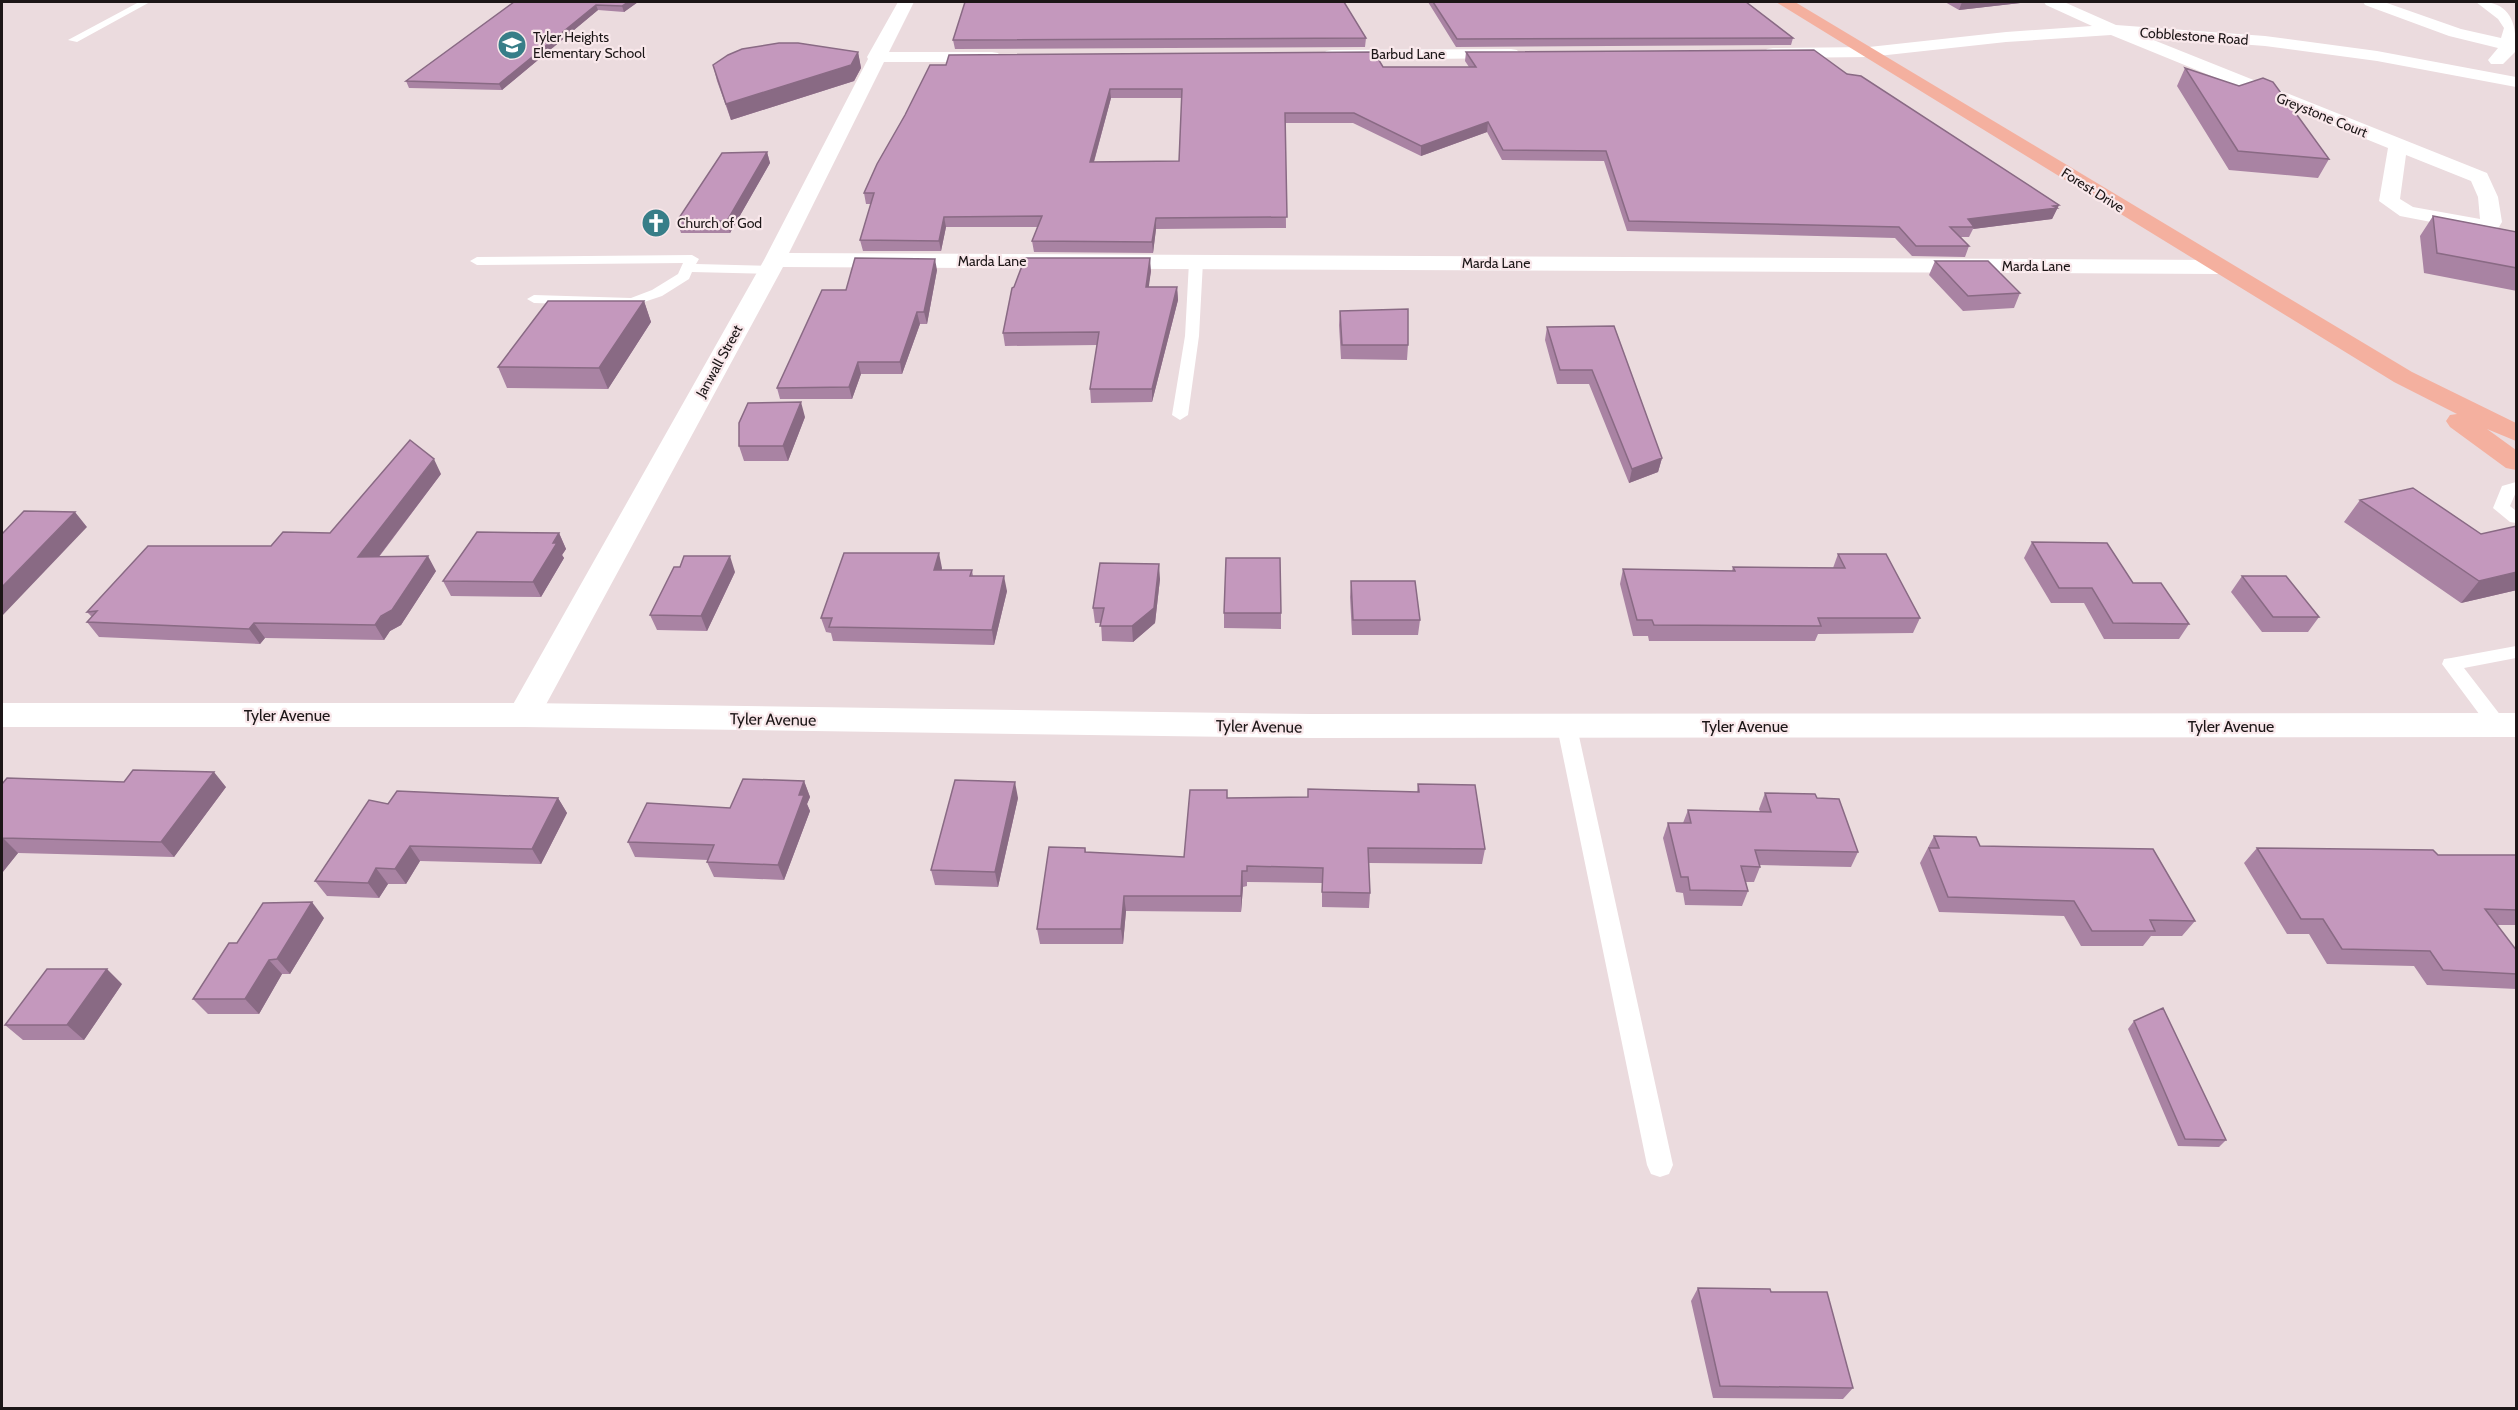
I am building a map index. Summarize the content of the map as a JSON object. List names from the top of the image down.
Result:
{
  "streets": {
    "main road": ["Forest Drive"],
    "street": [
      "Cobblestone Road",
      "Barbud Lane",
      "Greystone Court",
      "Marda Lane",
      "Janwall Street",
      "Tyler Avenue"
    ]
  },
  "crossings": [
    ["Cobblestone Road", "Greystone Court"],
    ["Cobblestone Road", "Forest Drive"],
    ["Forest Drive", "Marda Lane"],
    ["Marda Lane", "Janwall Street"],
    ["Janwall Street", "Tyler Avenue"]
  ],
  "places": {
    "school or university": ["Tyler Heights Elementary School"],
    "church": ["Church of God"]
  }
}
